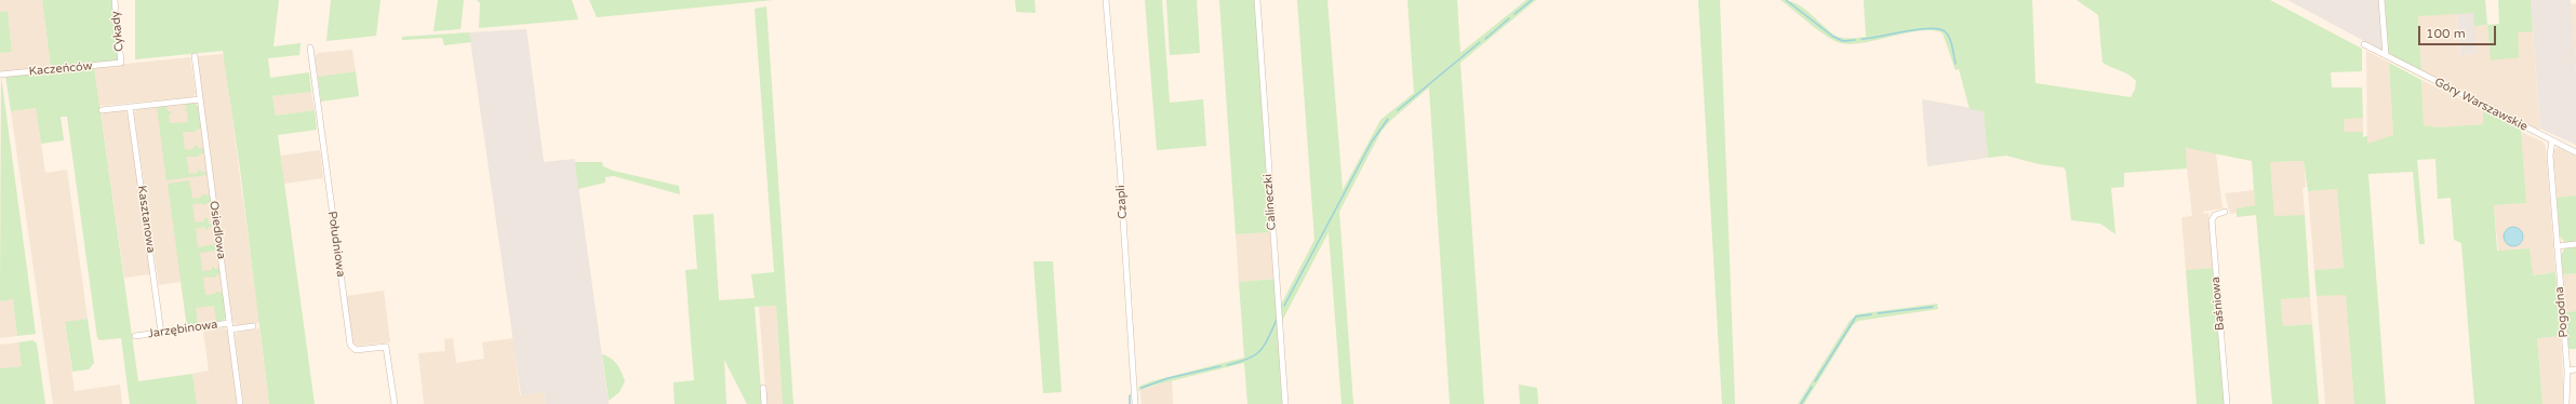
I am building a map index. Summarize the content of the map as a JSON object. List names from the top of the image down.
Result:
{
  "streets": {
    "street": [
      "Cykady",
      "Kaczeńców",
      "Góry Warszawskie",
      "Czapli",
      "Calineczki",
      "Kasztanowa",
      "Osiedlowa",
      "Południowa",
      "Baśniowa",
      "Pogodna",
      "Jarzębinowa"
    ]
  },
  "crossings": [
    ["Cykady", "Kaczeńców"],
    ["Góry Warszawskie", "Pogodna"],
    ["Kasztanowa", "Jarzębinowa"],
    ["Osiedlowa", "Jarzębinowa"]
  ],
  "scale_bar": "100 m"
}
